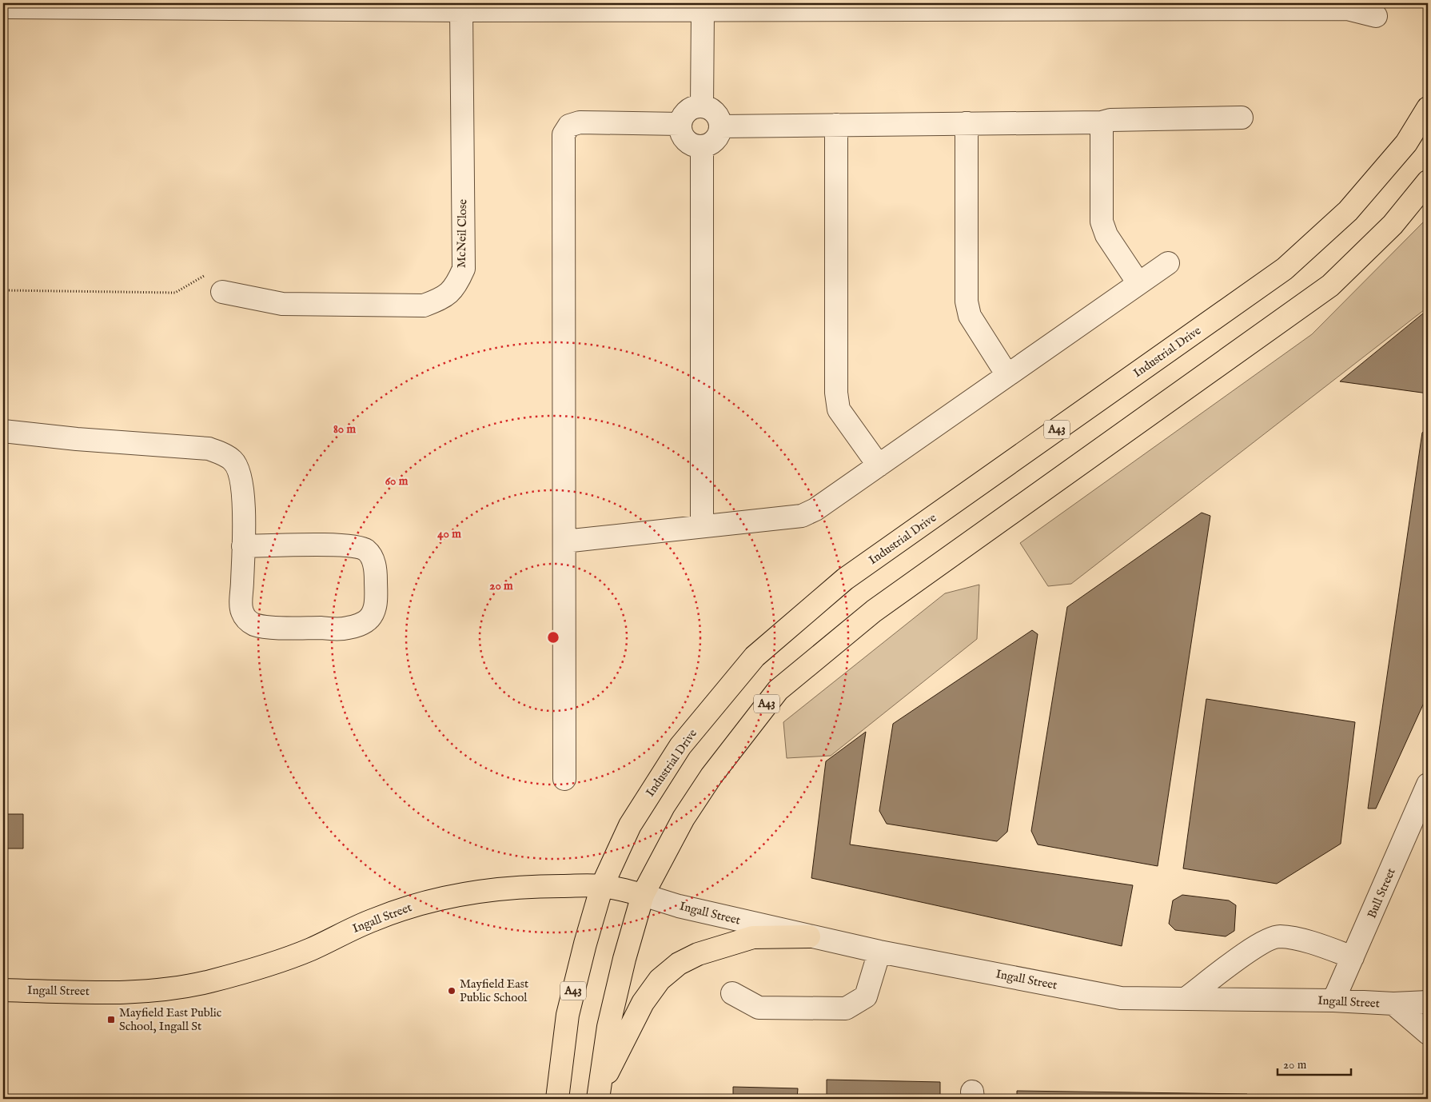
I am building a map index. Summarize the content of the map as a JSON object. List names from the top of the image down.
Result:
{
  "streets": {
    "main road": ["Industrial Drive", "A43", "Ingall Street"],
    "street": ["McNeil Close", "Bull Street"]
  },
  "crossings": [
    ["Industrial Drive", "Ingall Street"],
    ["A43", "Ingall Street"],
    ["Bull Street", "Ingall Street"]
  ],
  "places": {
    "other": ["Mayfield East Public School"],
    "transit": ["Mayfield East Public School, Ingall St"]
  },
  "scale_bar": "20 m",
  "rings": [
    "80 m",
    "60 m",
    "40 m",
    "20 m"
  ]
}
